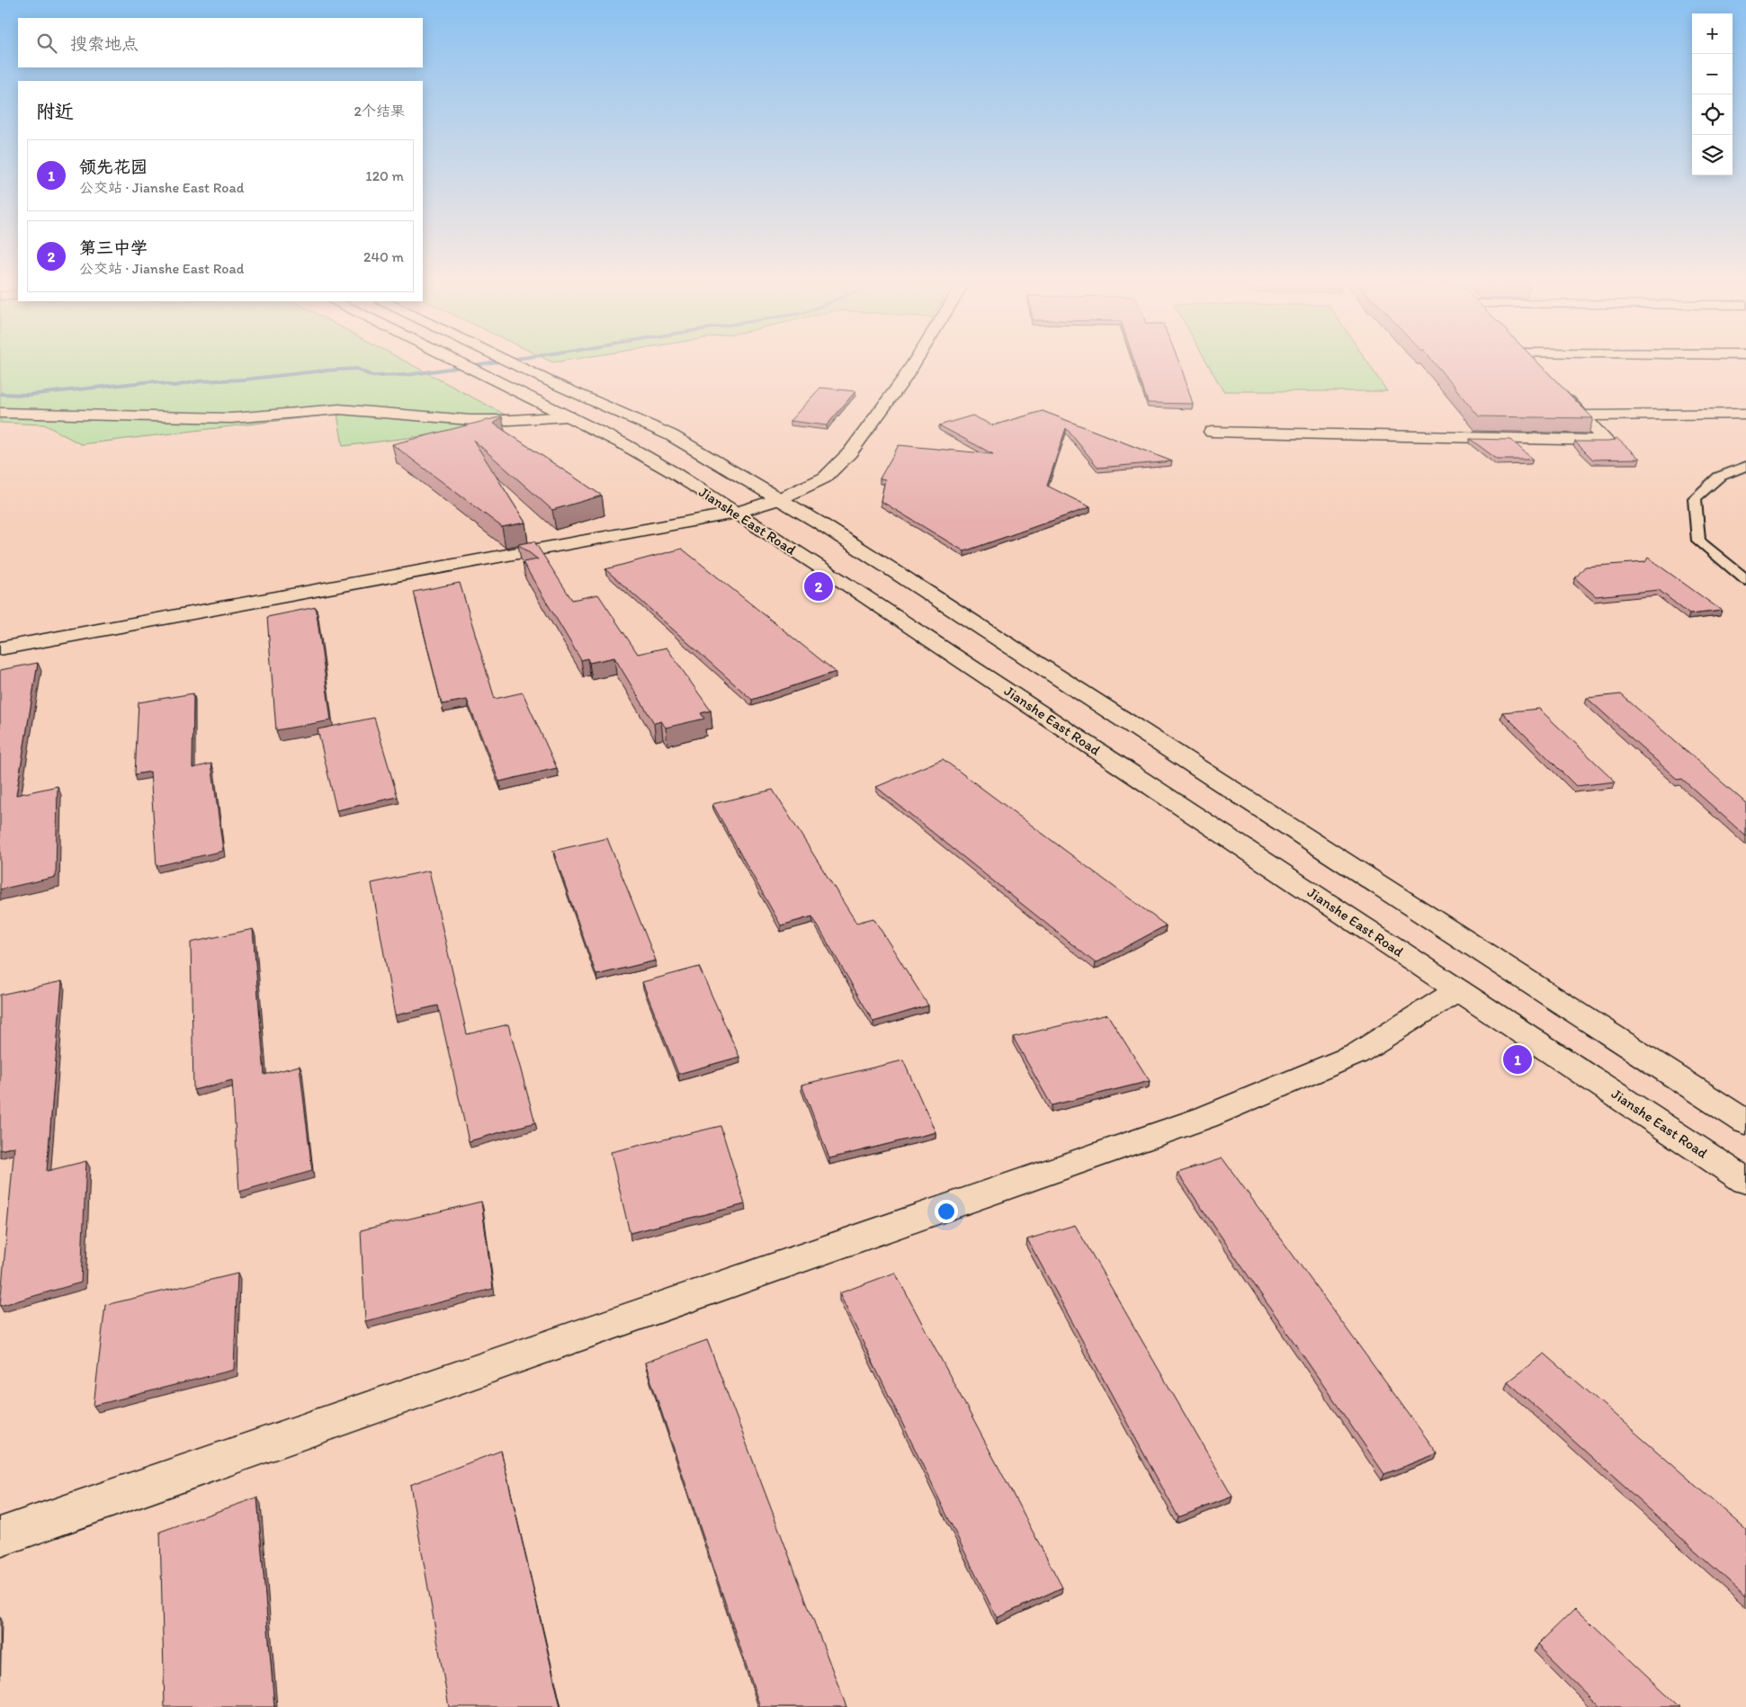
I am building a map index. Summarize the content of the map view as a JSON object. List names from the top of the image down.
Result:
{
  "streets": {
    "street": ["Jianshe East Road"]
  },
  "page": {
    "map_buttons": ["+", "−"],
    "search": "搜索地点",
    "heading": ["附近", "2个结果"],
    "list": [
      {
        "mark": "1",
        "name": "领先花园",
        "note": "公交站 · Jianshe East Road",
        "value": "120 m"
      },
      {
        "mark": "2",
        "name": "第三中学",
        "note": "公交站 · Jianshe East Road",
        "value": "240 m"
      }
    ],
    "pins": ["2", "1"]
  }
}
